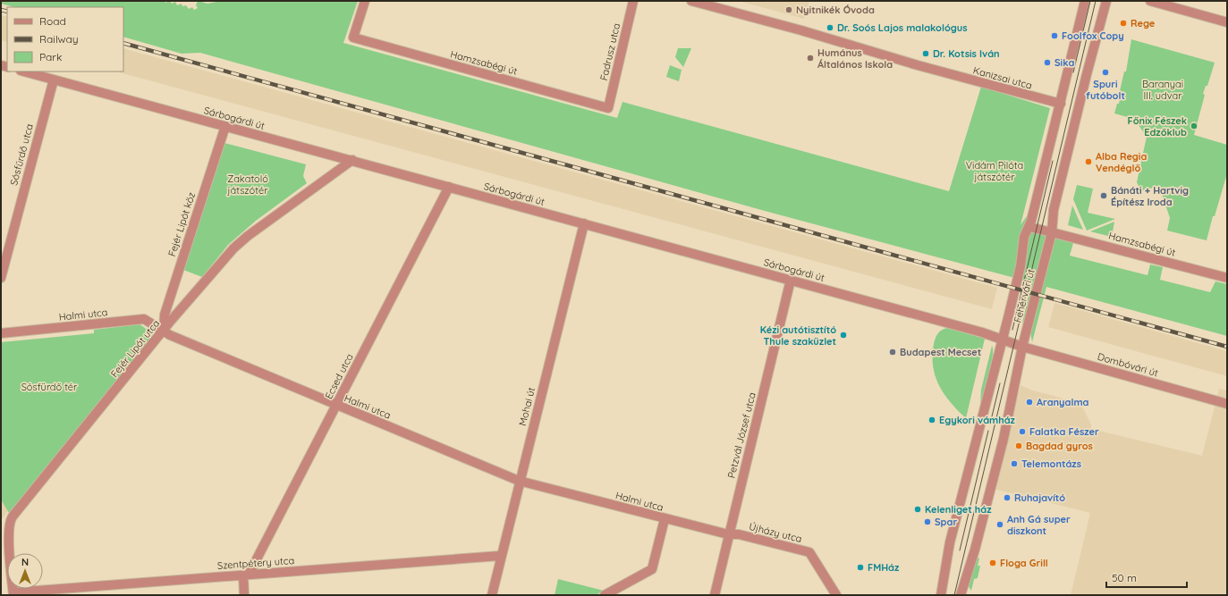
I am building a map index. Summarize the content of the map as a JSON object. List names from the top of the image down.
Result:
{
  "streets": {
    "street": [
      "Fadrusz utca",
      "Hamzsabégi út",
      "Kanizsai utca",
      "Sárbogárdi út",
      "Sósfürdő utca",
      "Fejér Lipót köz",
      "Fehérvári út",
      "Halmi utca",
      "Fejér Lipót utca",
      "Dombóvári út",
      "Ecsed utca",
      "Mohai út",
      "Petzvál József utca",
      "Újházy utca",
      "Szentpétery utca"
    ]
  },
  "crossings": [
    ["Fadrusz utca", "Hamzsabégi út"],
    ["Hamzsabégi út", "Fehérvári út"],
    ["Kanizsai utca", "Fehérvári út"],
    ["Sárbogárdi út", "Sósfürdő utca"],
    ["Sárbogárdi út", "Fejér Lipót köz"],
    ["Sárbogárdi út", "Fehérvári út"],
    ["Sárbogárdi út", "Fejér Lipót utca"],
    ["Sárbogárdi út", "Dombóvári út"],
    ["Sárbogárdi út", "Ecsed utca"],
    ["Sárbogárdi út", "Mohai út"],
    ["Sárbogárdi út", "Petzvál József utca"],
    ["Fejér Lipót köz", "Halmi utca"],
    ["Fejér Lipót köz", "Fejér Lipót utca"],
    ["Fehérvári út", "Dombóvári út"],
    ["Halmi utca", "Fejér Lipót utca"],
    ["Halmi utca", "Ecsed utca"],
    ["Halmi utca", "Mohai út"],
    ["Halmi utca", "Petzvál József utca"],
    ["Halmi utca", "Újházy utca"],
    ["Fejér Lipót utca", "Szentpétery utca"],
    ["Ecsed utca", "Szentpétery utca"],
    ["Mohai út", "Szentpétery utca"],
    ["Petzvál József utca", "Újházy utca"]
  ],
  "parks": [
    "Baranyai III. udvar",
    "Vidám Pilóta játszótér",
    "Zakatoló játszótér",
    "Sósfürdő tér"
  ],
  "places": [
    "Nyitnikék Óvoda",
    "Rege",
    "Dr. Soós Lajos malakológus",
    "Foolfox Copy",
    "Dr. Kotsis Iván",
    "Humánus Általános Iskola",
    "Sika",
    "Spuri futóbolt",
    "Főnix Fészek Edzőklub",
    "Alba Regia Vendéglő",
    "Bánáti + Hartvig Építész Iroda",
    "Kézi autótisztító Thule szaküzlet",
    "Budapest Mecset",
    "Aranyalma",
    "Egykori vámház",
    "Falatka Fészer",
    "Bagdad gyros",
    "Telemontázs",
    "Ruhajavító",
    "Kelenliget ház",
    "Spar",
    "Anh Gá super diszkont",
    "Floga Grill",
    "FMHáz"
  ],
  "legend": ["Road", "Railway", "Park"],
  "scale_bar": "50 m",
  "north": "top"
}
